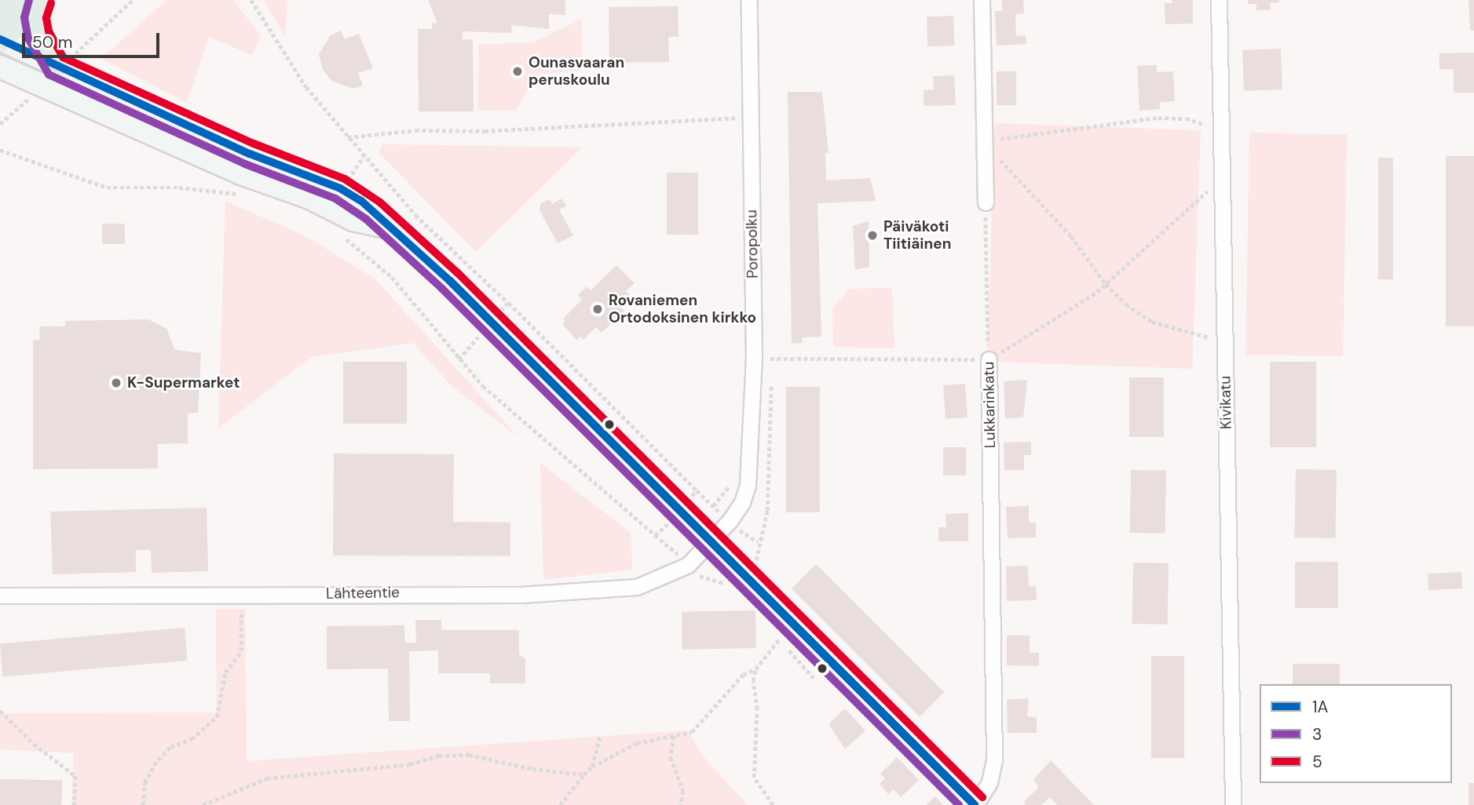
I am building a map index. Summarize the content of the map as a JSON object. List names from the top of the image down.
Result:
{
  "streets": {
    "street": [
      "Poropolku",
      "Kivikatu",
      "Lukkarinkatu",
      "Lähteentie"
    ]
  },
  "crossings": [
    ["Poropolku", "Lähteentie"]
  ],
  "places": [
    "Ounasvaaran peruskoulu",
    "Päiväkoti Tiitiäinen",
    "Rovaniemen Ortodoksinen kirkko",
    "K-Supermarket"
  ],
  "lines": ["transit line 3", "transit line 5", "transit line 1A"],
  "legend": ["1A", "3", "5"],
  "scale_bar": "50 m"
}
